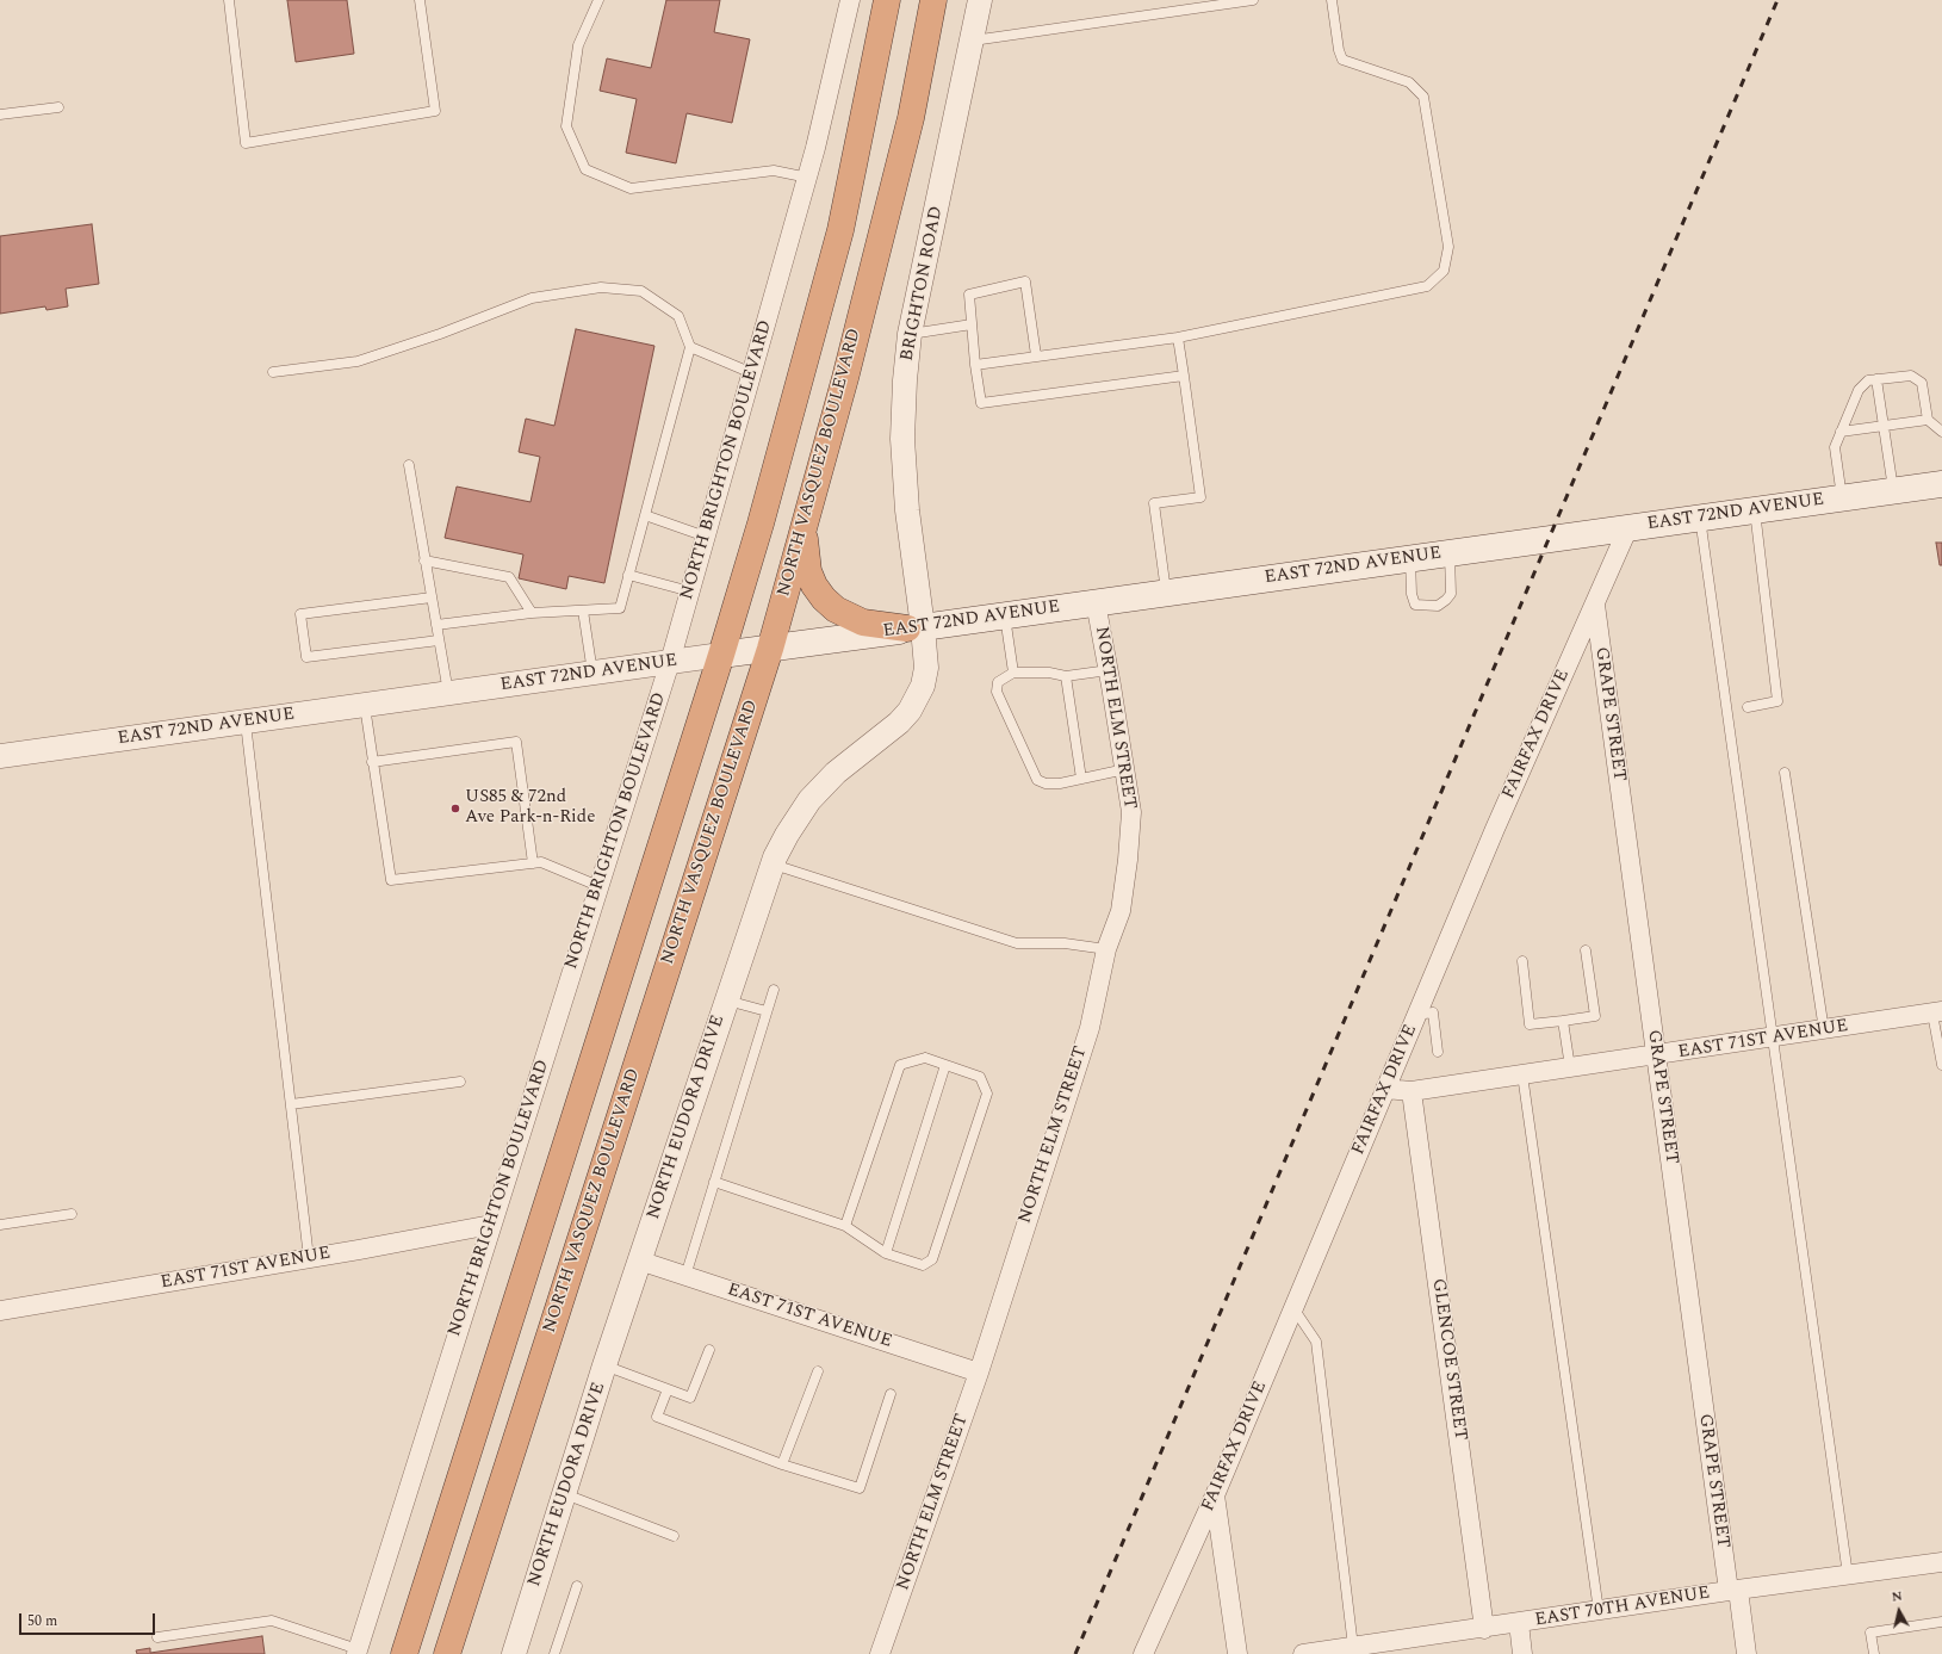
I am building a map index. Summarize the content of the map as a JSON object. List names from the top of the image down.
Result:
{
  "streets": {
    "highway": ["NORTH VASQUEZ BOULEVARD"],
    "main road": ["EAST 72ND AVENUE"],
    "street": [
      "BRIGHTON ROAD",
      "NORTH BRIGHTON BOULEVARD",
      "GRAPE STREET",
      "NORTH ELM STREET",
      "FAIRFAX DRIVE",
      "EAST 71ST AVENUE",
      "NORTH EUDORA DRIVE",
      "GLENCOE STREET",
      "EAST 70TH AVENUE"
    ]
  },
  "crossings": [
    ["BRIGHTON ROAD", "EAST 72ND AVENUE"],
    ["BRIGHTON ROAD", "NORTH EUDORA DRIVE"],
    ["NORTH BRIGHTON BOULEVARD", "EAST 72ND AVENUE"],
    ["NORTH BRIGHTON BOULEVARD", "EAST 71ST AVENUE"],
    ["NORTH VASQUEZ BOULEVARD", "EAST 72ND AVENUE"],
    ["EAST 72ND AVENUE", "NORTH ELM STREET"],
    ["EAST 72ND AVENUE", "FAIRFAX DRIVE"],
    ["EAST 72ND AVENUE", "NORTH EUDORA DRIVE"],
    ["GRAPE STREET", "FAIRFAX DRIVE"],
    ["GRAPE STREET", "EAST 71ST AVENUE"],
    ["GRAPE STREET", "EAST 70TH AVENUE"],
    ["NORTH ELM STREET", "EAST 71ST AVENUE"],
    ["FAIRFAX DRIVE", "EAST 71ST AVENUE"],
    ["EAST 71ST AVENUE", "NORTH EUDORA DRIVE"],
    ["EAST 71ST AVENUE", "GLENCOE STREET"],
    ["GLENCOE STREET", "EAST 70TH AVENUE"]
  ],
  "places": ["US85 & 72nd Ave Park-n-Ride"],
  "scale_bar": "50 m",
  "north": "top"
}
